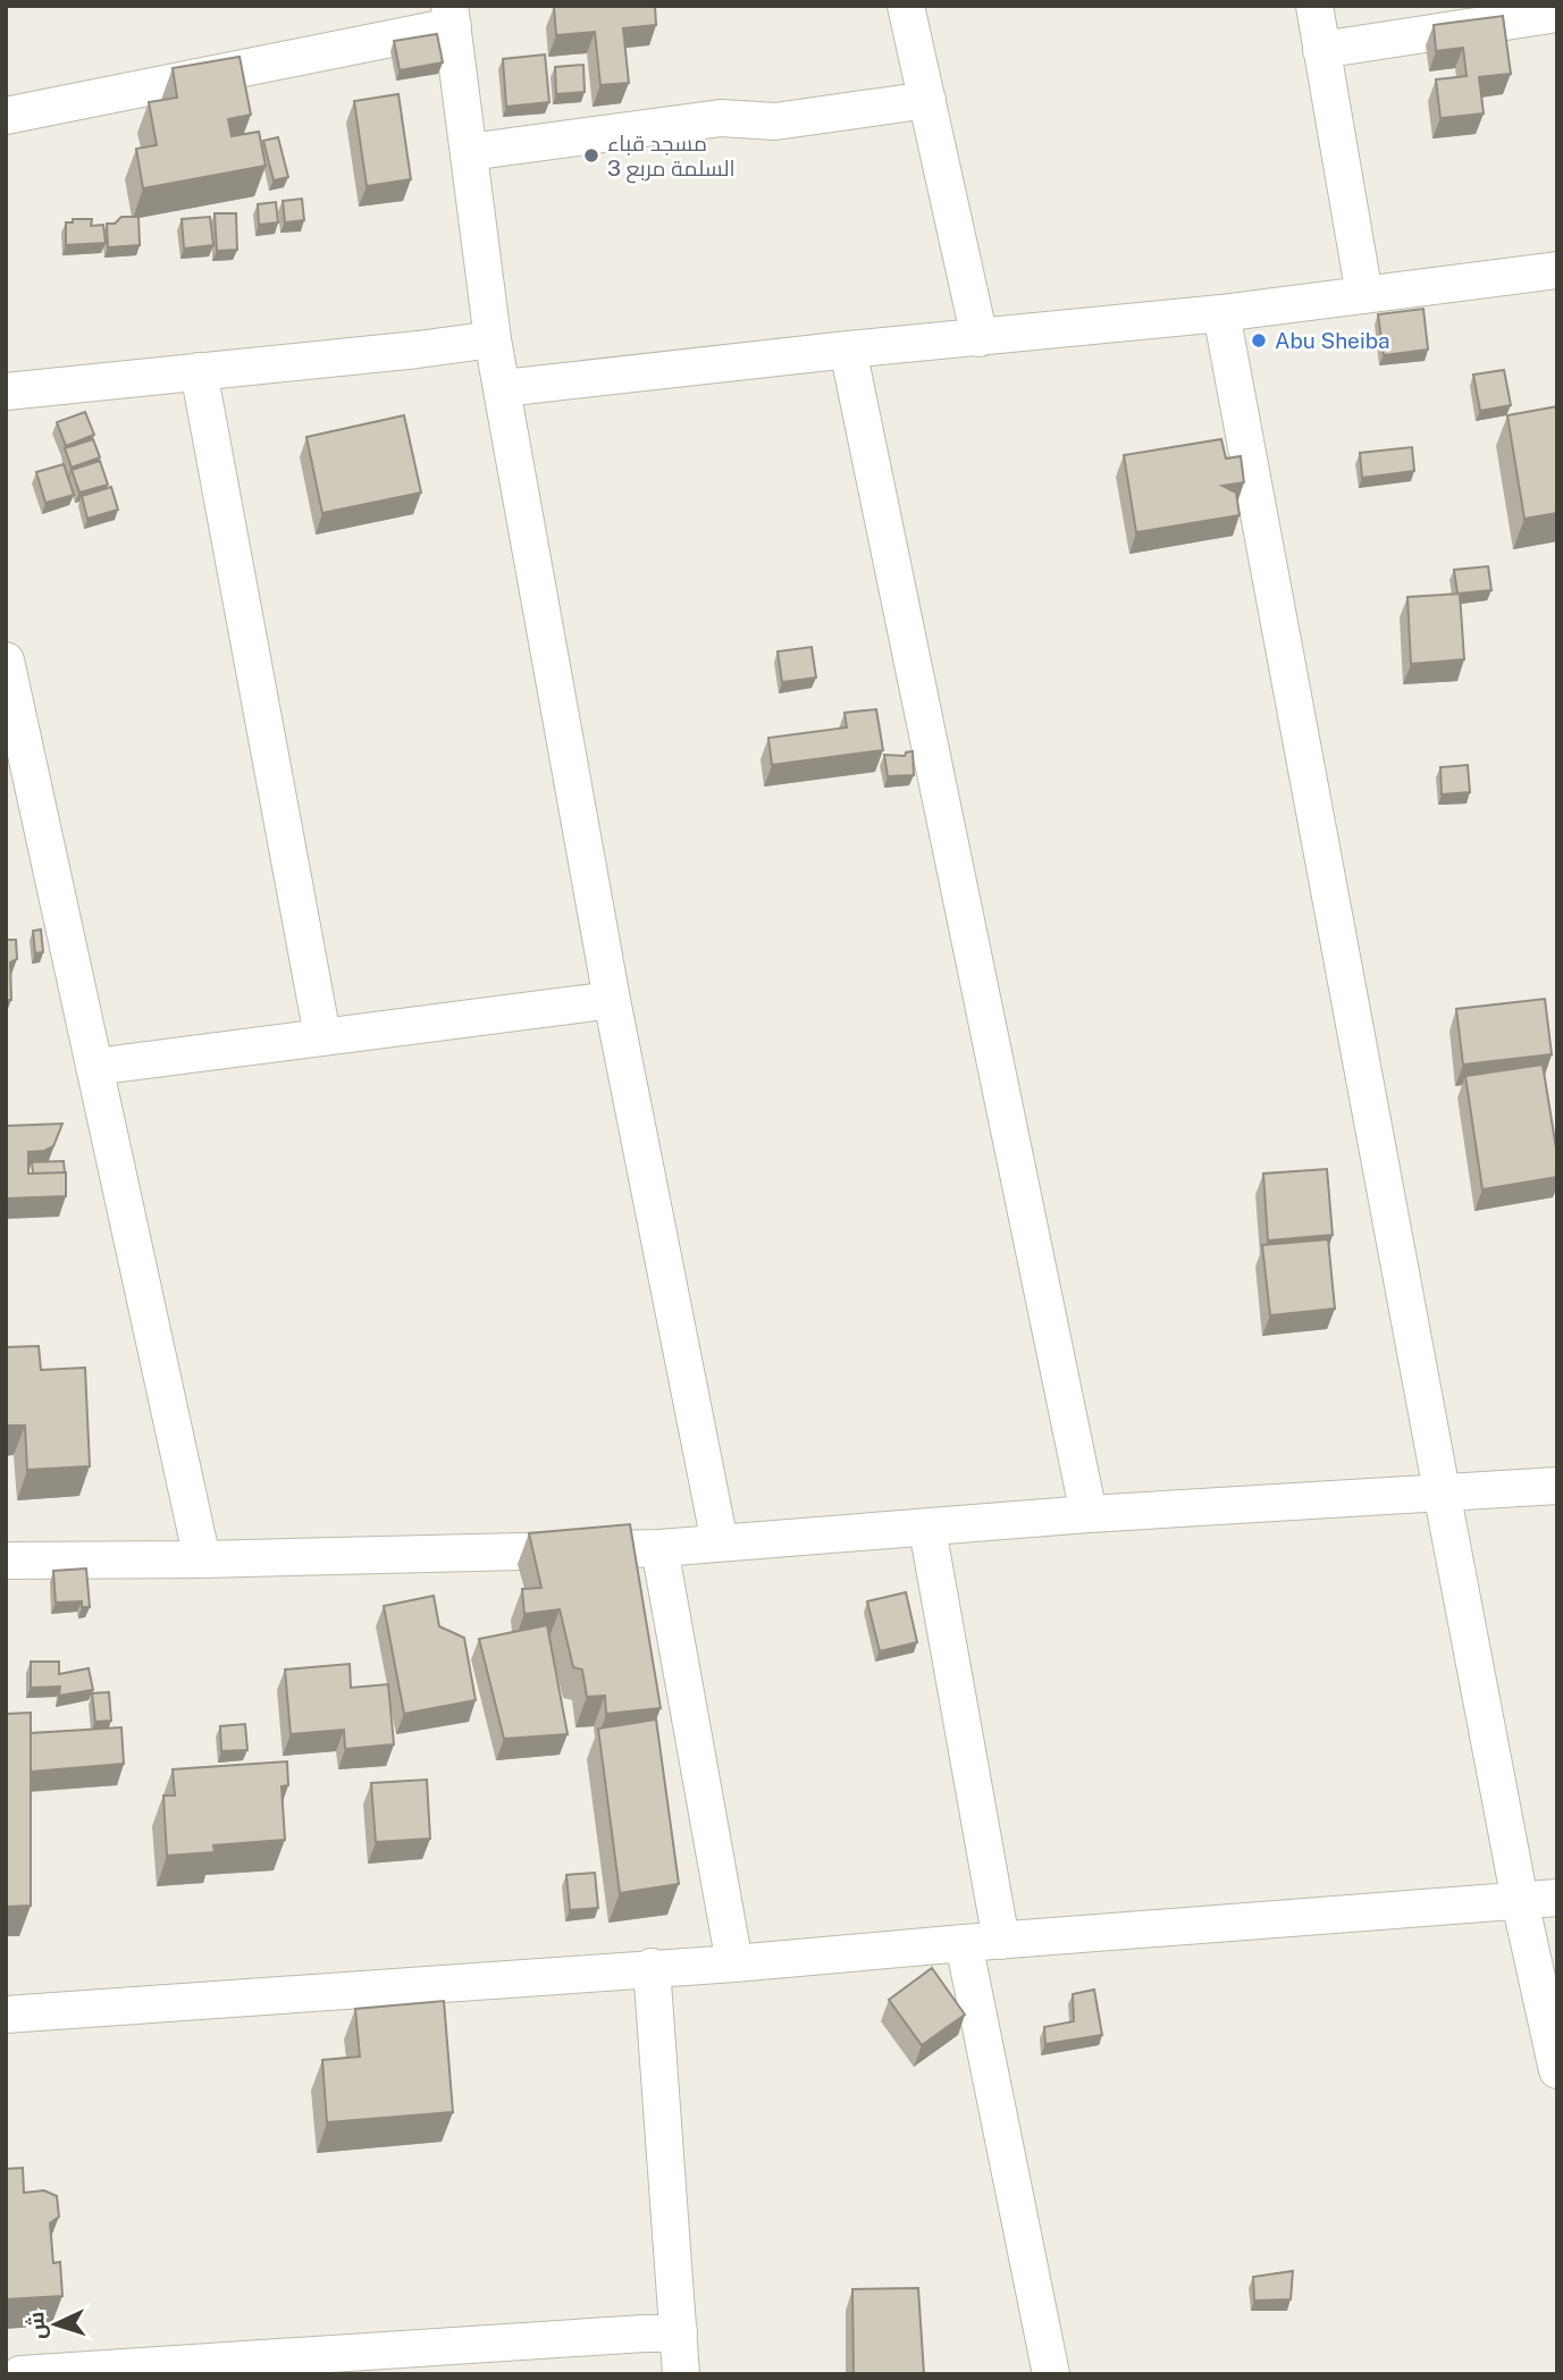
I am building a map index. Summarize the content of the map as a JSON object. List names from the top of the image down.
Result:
{
  "places": ["مسجد قباء السلمة مربع 3", "Abu Sheiba"],
  "north": "left"
}
